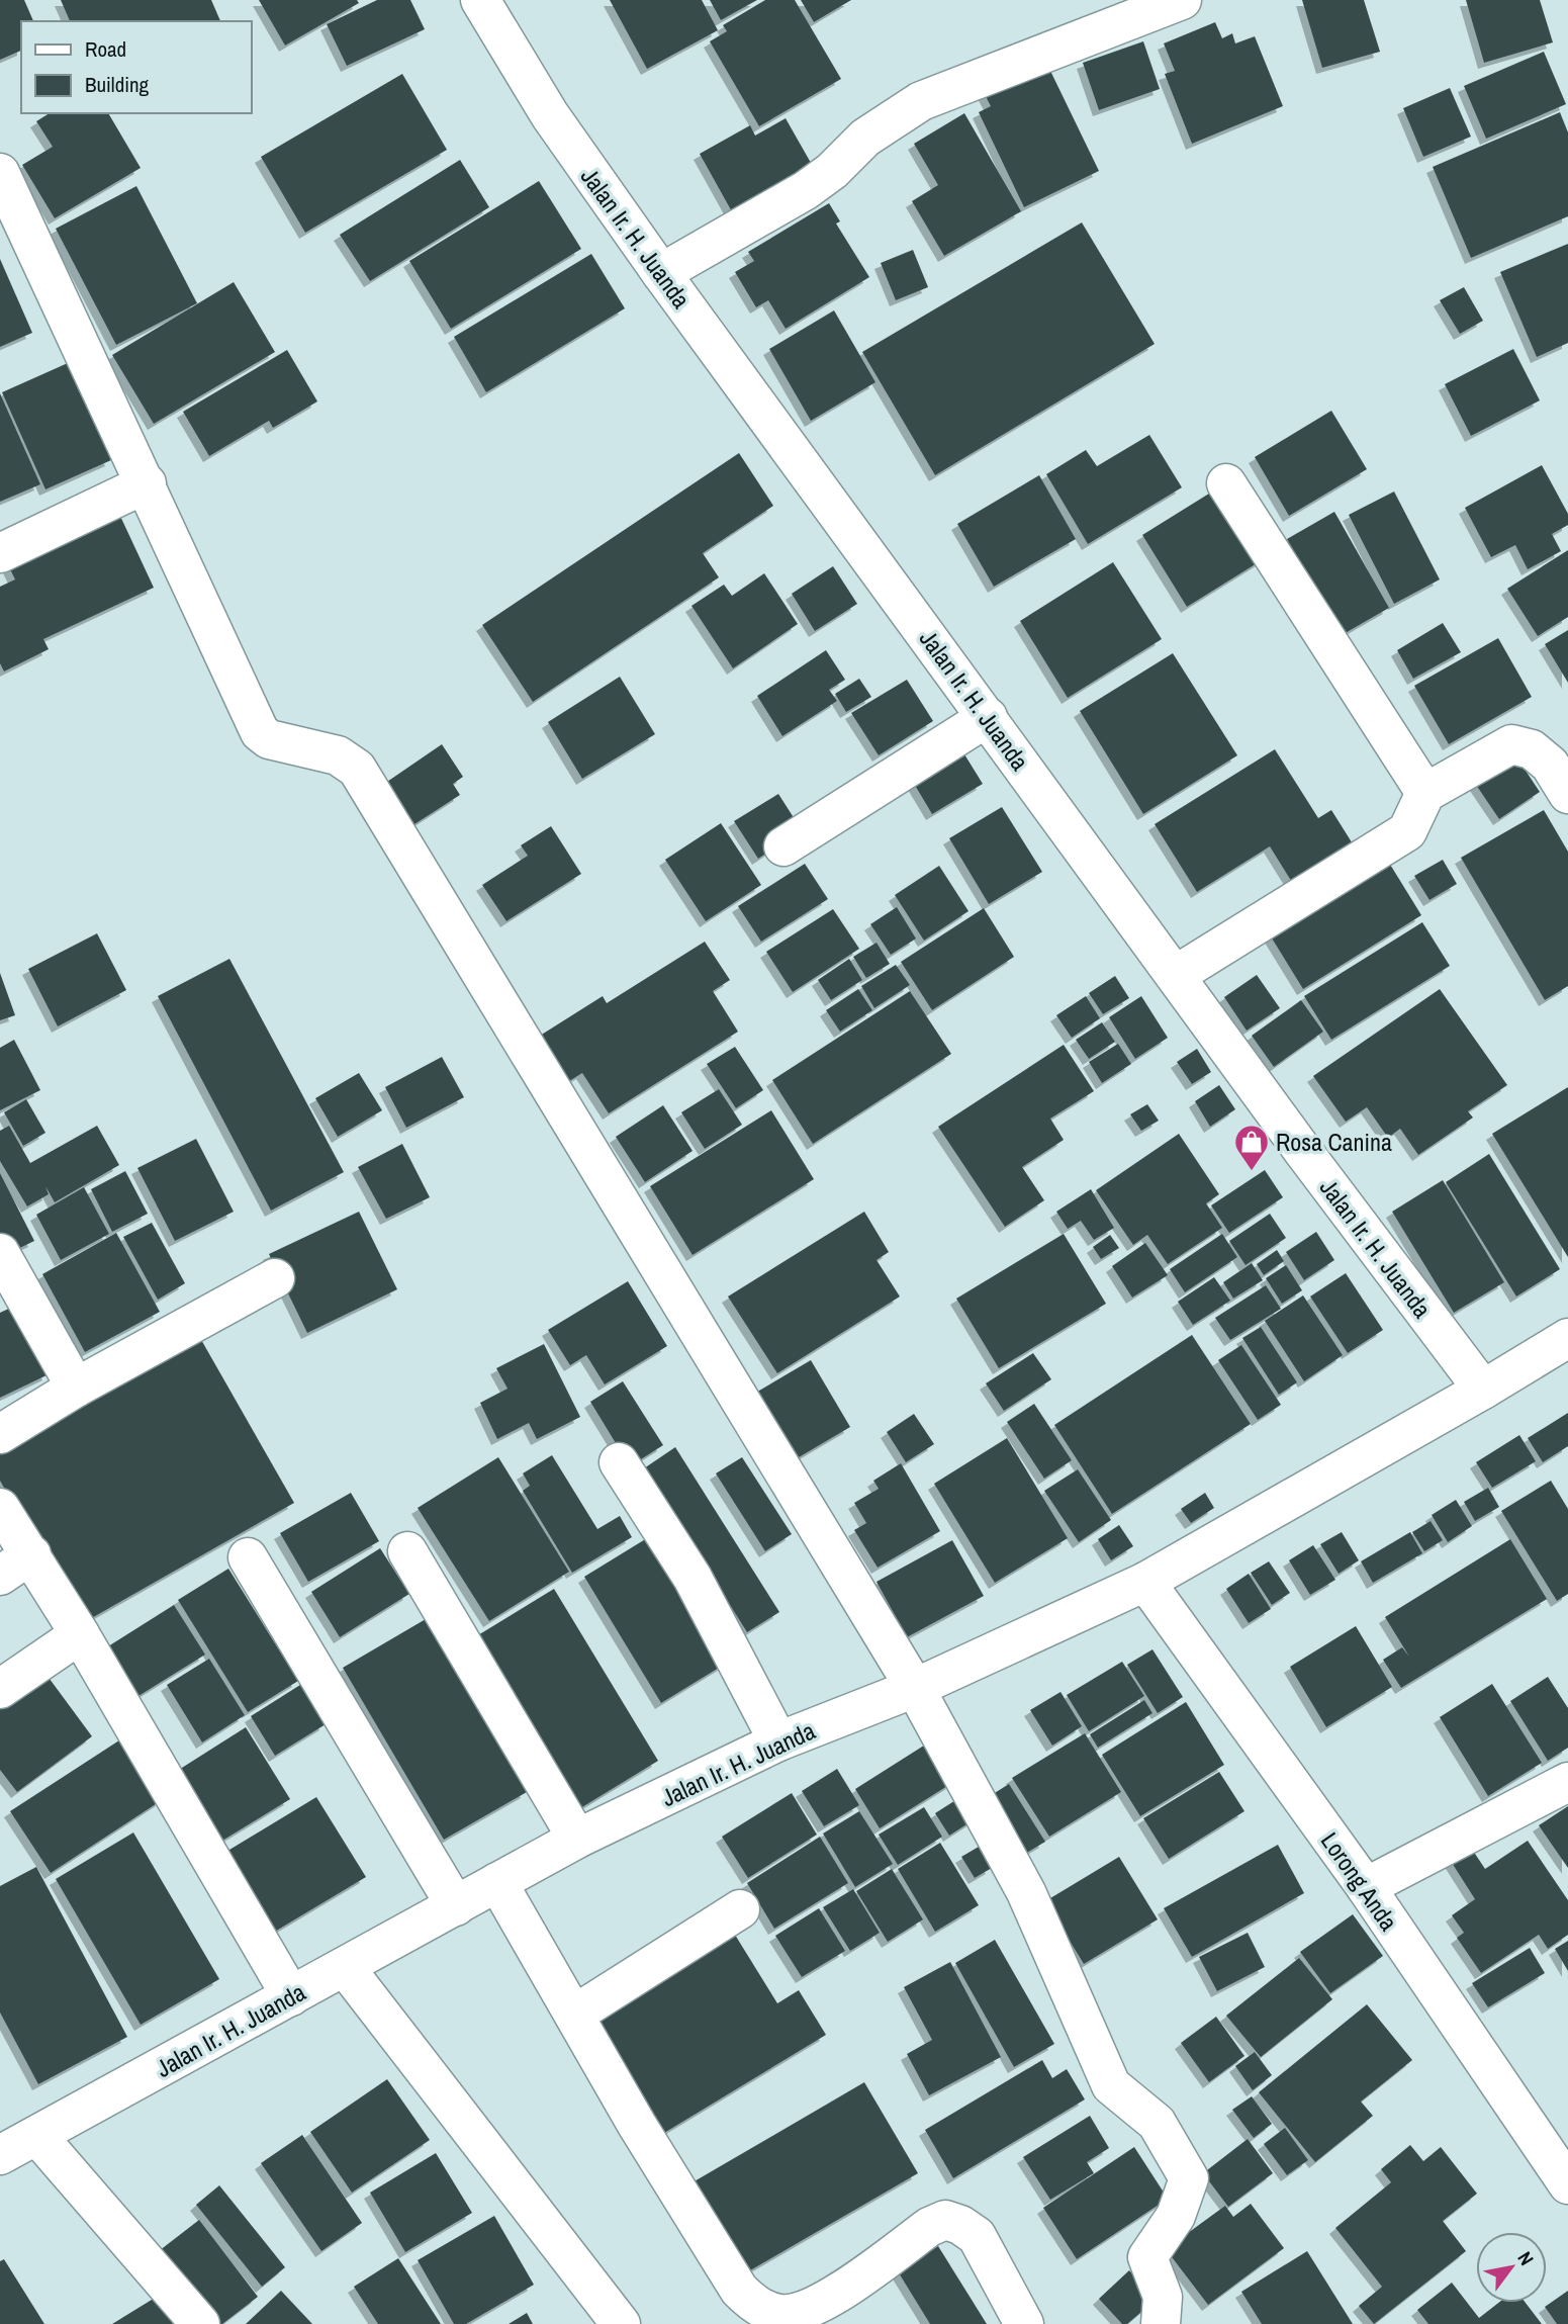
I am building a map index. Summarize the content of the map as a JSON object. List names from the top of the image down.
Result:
{
  "streets": {
    "street": ["Jalan Ir. H. Juanda", "Lorong Anda"]
  },
  "crossings": [
    ["Jalan Ir. H. Juanda", "Lorong Anda"]
  ],
  "places": {
    "shop": ["Rosa Canina"]
  },
  "legend": ["Road", "Building"],
  "north": "top right"
}
